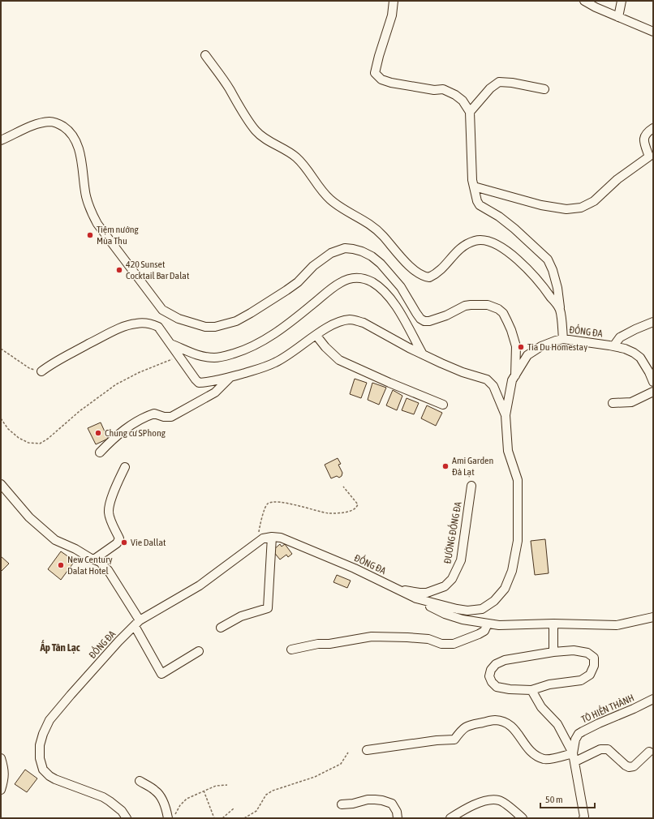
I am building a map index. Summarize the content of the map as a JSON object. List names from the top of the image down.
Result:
{
  "streets": {
    "street": ["ĐỐNG ĐA", "ĐƯỜNG ĐỐNG ĐA", "TÔ HIẾN THÀNH"]
  },
  "crossings": [
    ["ĐỐNG ĐA", "ĐƯỜNG ĐỐNG ĐA"]
  ],
  "districts": ["Ấp Tân Lạc"],
  "places": [
    "Tiệm nướng Mùa Thu",
    "420 Sunset Cocktail Bar Dalat",
    "Tia Du Homestay",
    "Chung cư SPhong",
    "Ami Garden Đà Lạt",
    "Vie Dallat",
    "New Century Dalat Hotel"
  ],
  "scale_bar": "50 m"
}
